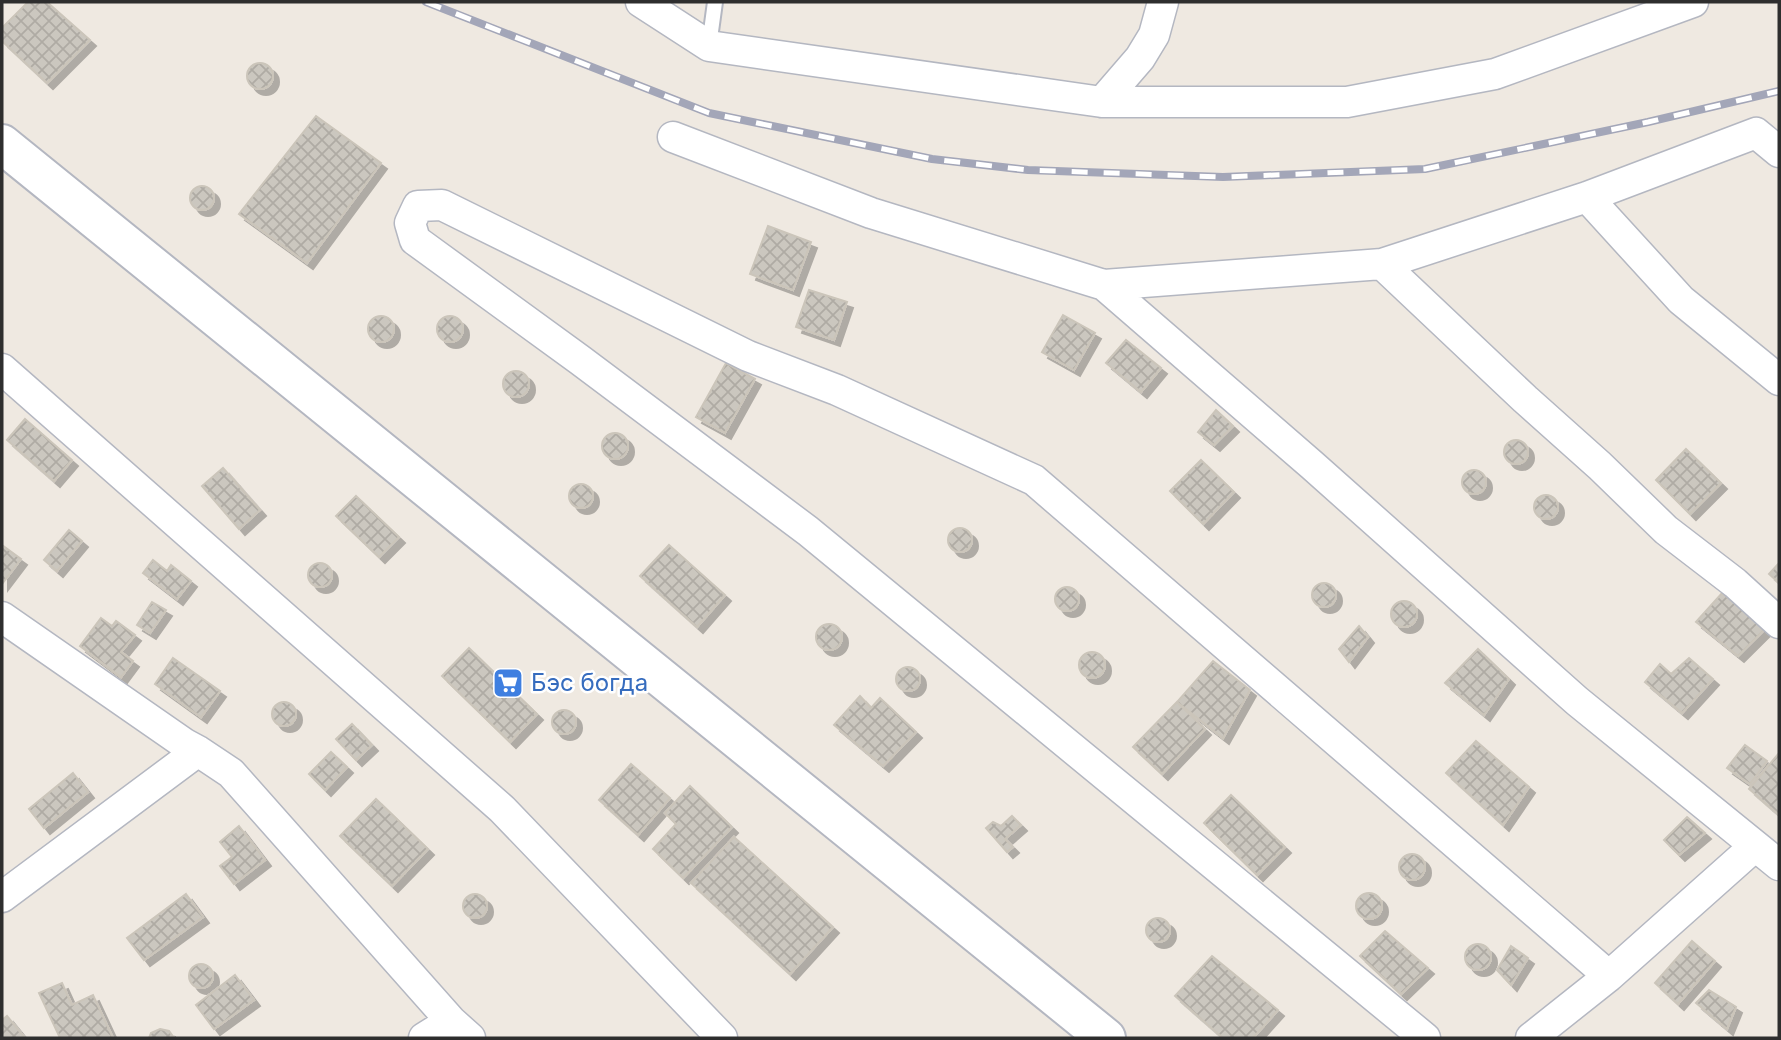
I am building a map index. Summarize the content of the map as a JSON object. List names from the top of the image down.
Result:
{
  "places": {
    "supermarket": ["Бэс богда"]
  }
}
